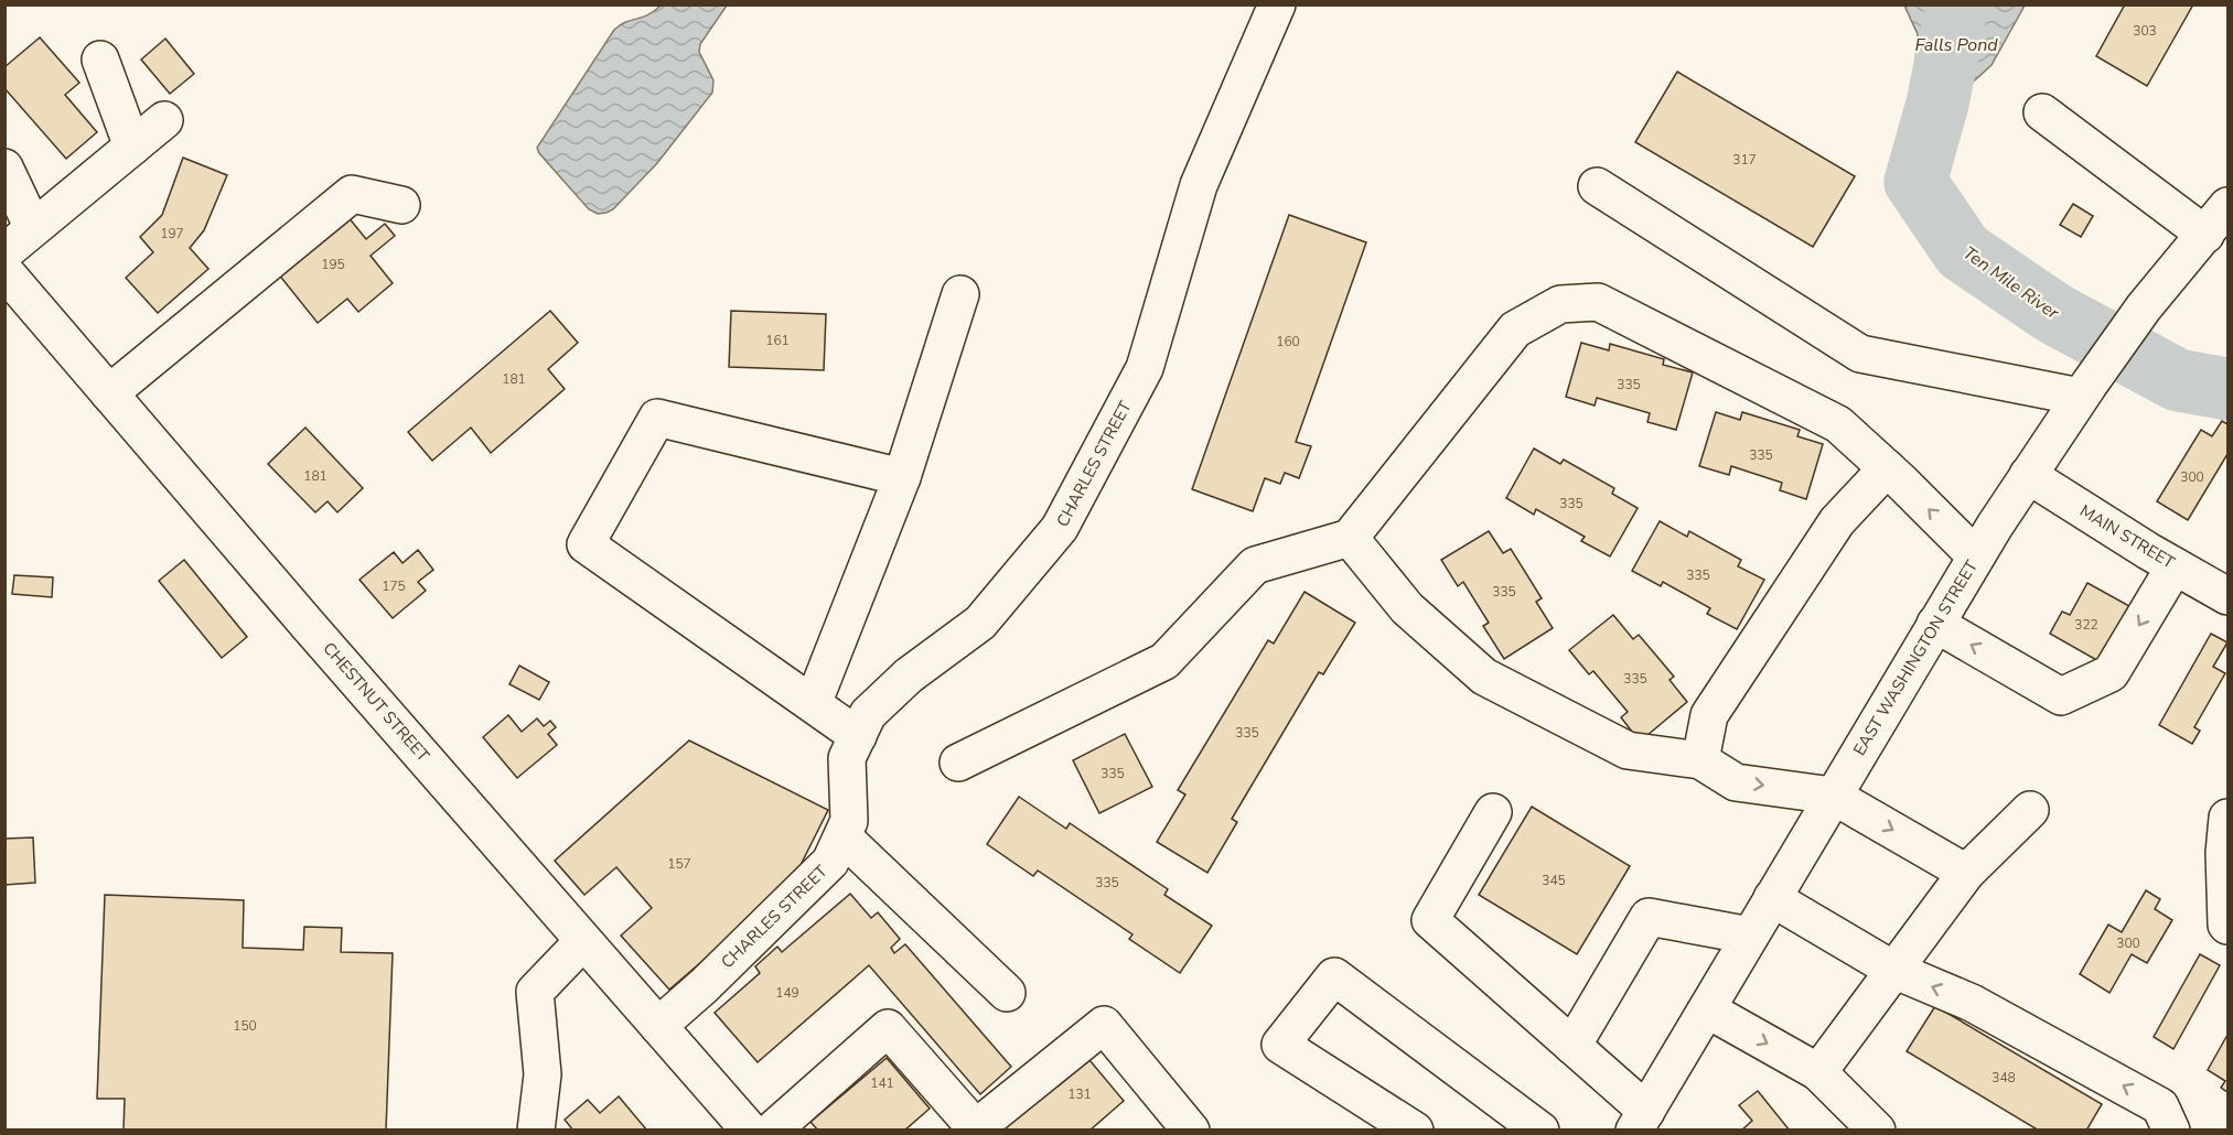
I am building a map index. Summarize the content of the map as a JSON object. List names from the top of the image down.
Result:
{
  "streets": {
    "street": [
      "CHARLES STREET",
      "MAIN STREET",
      "EAST WASHINGTON STREET",
      "CHESTNUT STREET"
    ]
  },
  "crossings": [
    ["CHARLES STREET", "CHESTNUT STREET"],
    ["MAIN STREET", "EAST WASHINGTON STREET"]
  ],
  "water": ["Falls Pond", "Ten Mile River"],
  "house_numbers": [
    "303",
    "317",
    "197",
    "195",
    "161",
    "160",
    "181",
    "335",
    "335",
    "181",
    "300",
    "335",
    "335",
    "175",
    "335",
    "322",
    "335",
    "335",
    "335",
    "157",
    "345",
    "335",
    "300",
    "149",
    "150",
    "348",
    "141",
    "131"
  ]
}
